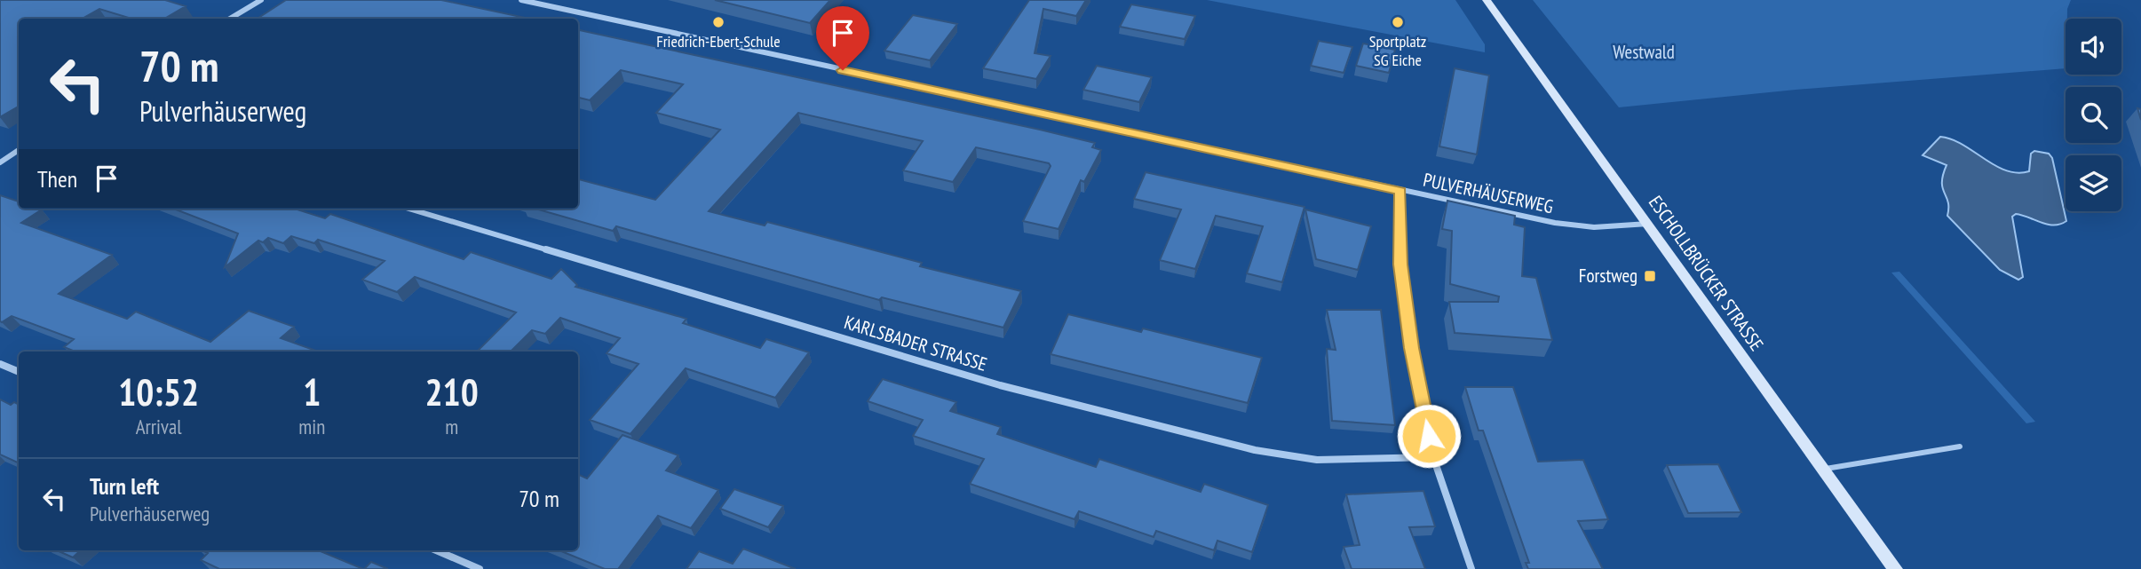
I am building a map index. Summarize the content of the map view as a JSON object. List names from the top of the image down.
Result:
{
  "streets": {
    "main road": ["ESCHOLLBRÜCKER STRASSE"],
    "street": ["PULVERHÄUSERWEG", "KARLSBADER STRASSE"]
  },
  "crossings": [
    ["PULVERHÄUSERWEG", "ESCHOLLBRÜCKER STRASSE"]
  ],
  "parks": ["Westwald"],
  "places": {
    "other": ["Friedrich-Ebert-Schule", "Sportplatz SG Eiche"],
    "transit": ["Forstweg"]
  },
  "page": {
    "turn": ["70 m", "Pulverhäuserweg"],
    "then": "Then",
    "eta": [
      "10:52",
      "Arrival",
      "1",
      "min",
      "210",
      "m"
    ],
    "list": [
      {
        "name": "Turn left",
        "note": "Pulverhäuserweg",
        "value": "70 m"
      }
    ]
  }
}
